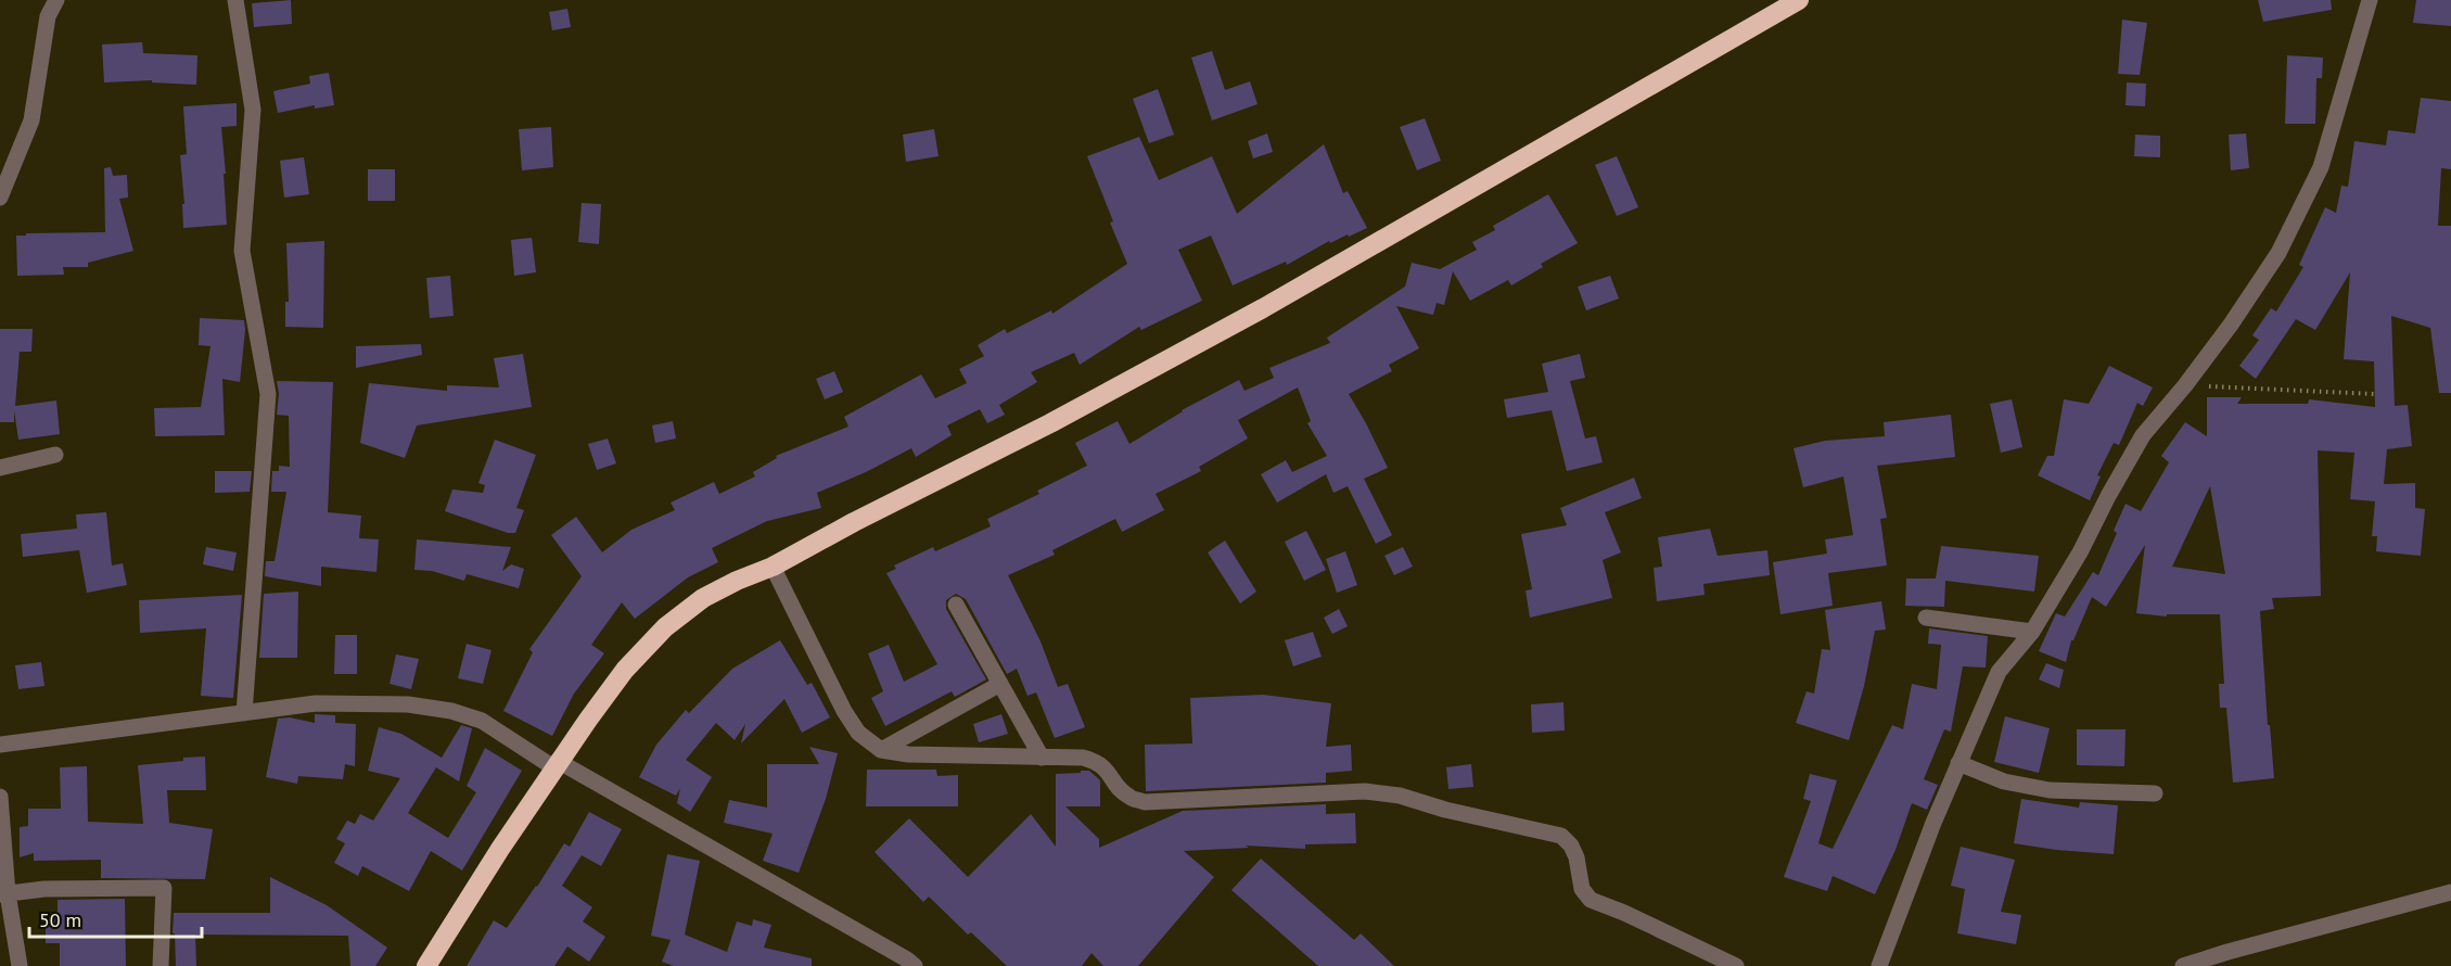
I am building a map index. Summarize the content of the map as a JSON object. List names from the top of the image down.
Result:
{
  "scale_bar": "50 m"
}
